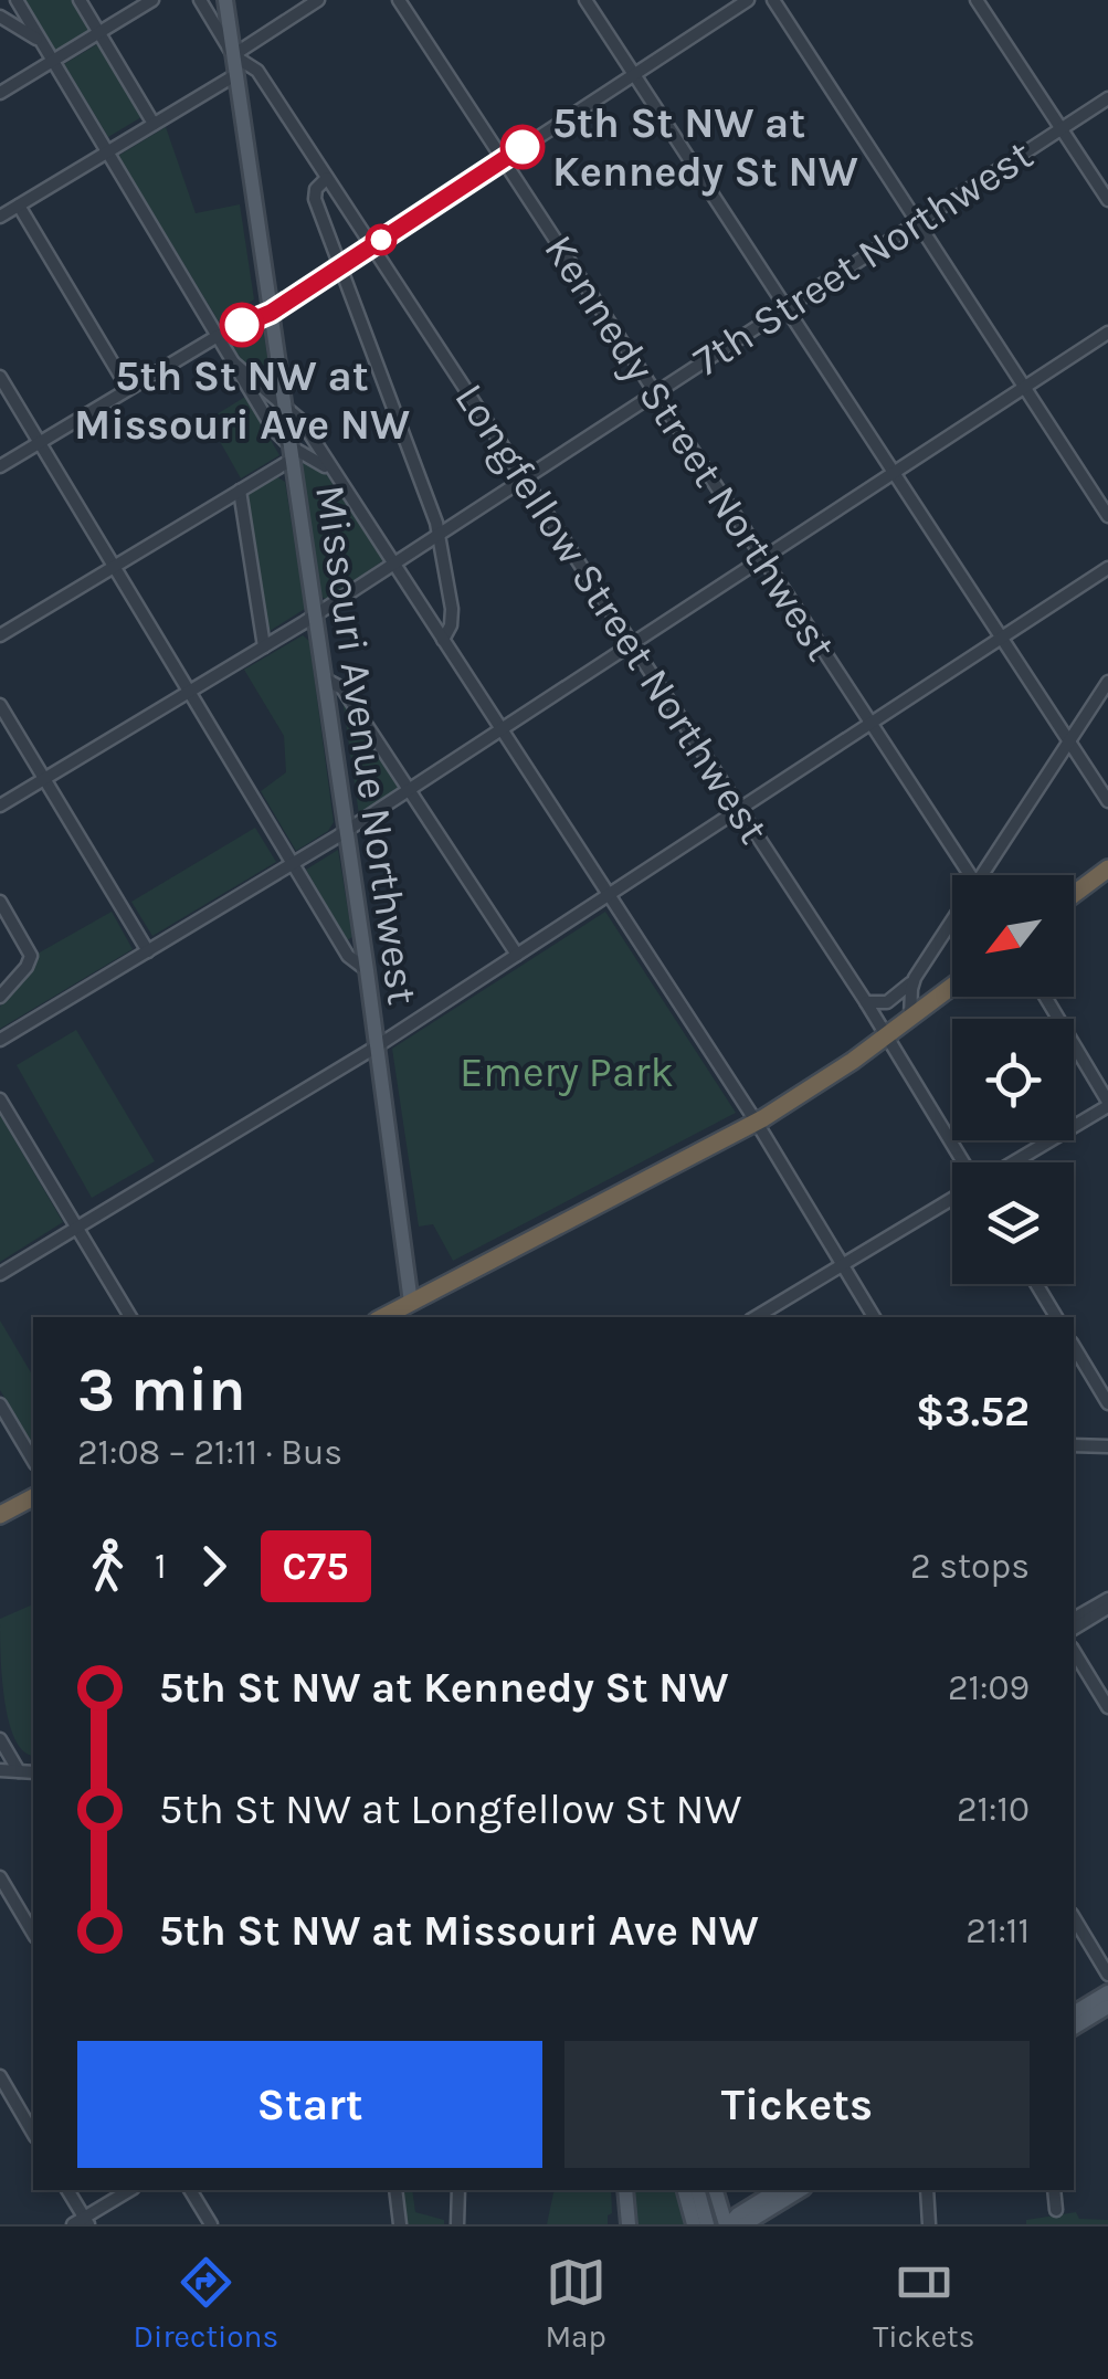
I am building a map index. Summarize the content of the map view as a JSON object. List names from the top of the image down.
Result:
{
  "streets": {
    "main road": ["Missouri Avenue Northwest"],
    "street": ["7th Street Northwest", "Kennedy Street Northwest", "Longfellow Street Northwest"]
  },
  "crossings": [
    ["7th Street Northwest", "Kennedy Street Northwest"],
    ["7th Street Northwest", "Longfellow Street Northwest"],
    ["7th Street Northwest", "Missouri Avenue Northwest"],
    ["Longfellow Street Northwest", "Missouri Avenue Northwest"]
  ],
  "parks": ["Emery Park"],
  "places": ["5th St NW at Kennedy St NW", "5th St NW at Missouri Ave NW"],
  "lines": ["bus line C75"],
  "north": "bottom left",
  "page": {
    "heading": ["3 min", "21:08 – 21:11 · Bus", "$3.52"],
    "legs": ["1", "C75", "2 stops"],
    "list": [
      {
        "name": "5th St NW at Kennedy St NW",
        "value": "21:09"
      },
      {
        "name": "5th St NW at Longfellow St NW",
        "value": "21:10"
      },
      {
        "name": "5th St NW at Missouri Ave NW",
        "value": "21:11"
      }
    ],
    "buttons": ["Start", "Tickets"],
    "tabs": ["Directions", "Map", "Tickets"]
  }
}
